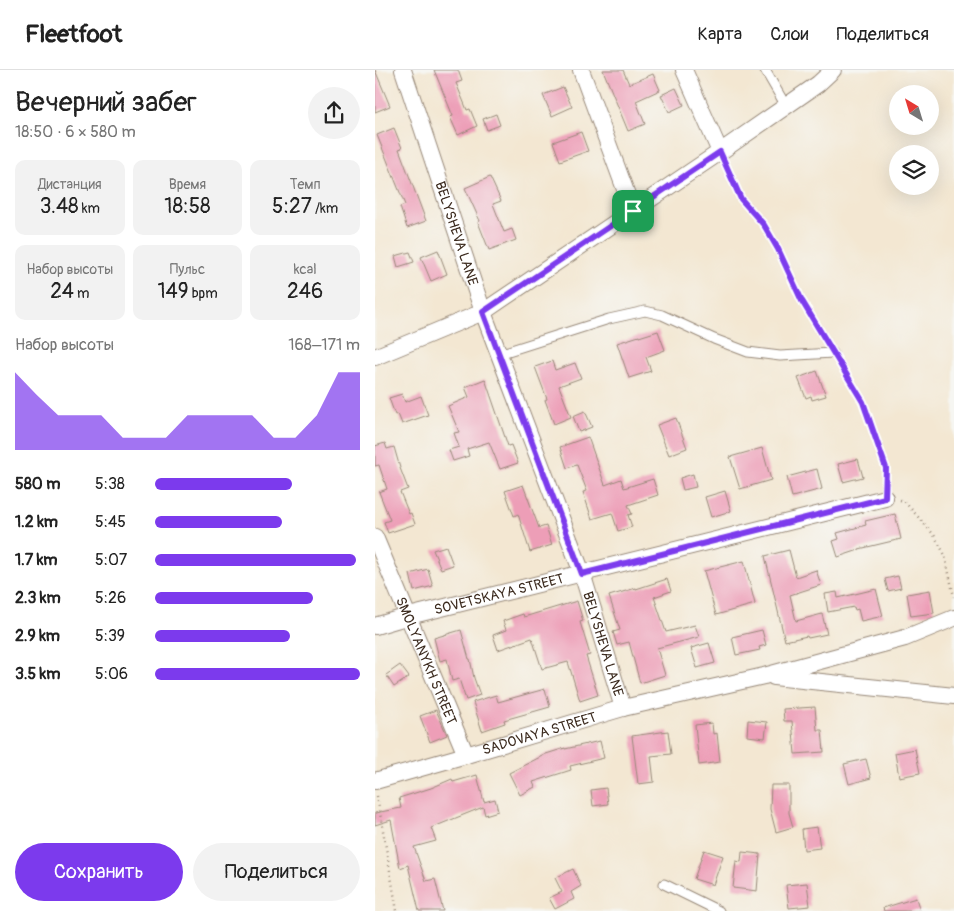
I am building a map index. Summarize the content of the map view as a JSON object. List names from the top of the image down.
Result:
{
  "streets": {
    "street": [
      "BELYSHEVA LANE",
      "SOVETSKAYA STREET",
      "SMOLYANYKH STREET",
      "SADOVAYA STREET"
    ]
  },
  "crossings": [
    ["BELYSHEVA LANE", "SOVETSKAYA STREET"],
    ["BELYSHEVA LANE", "SADOVAYA STREET"],
    ["SOVETSKAYA STREET", "SMOLYANYKH STREET"],
    ["SMOLYANYKH STREET", "SADOVAYA STREET"]
  ],
  "north": "top left",
  "page": {
    "header": "Fleetfoot",
    "nav": ["Карта", "Слои", "Поделиться"],
    "heading": ["Вечерний забег", "18:50 · 6 × 580 m"],
    "stats": [
      ["Дистанция", "3.48 km"],
      ["Время", "18:58"],
      ["Темп", "5:27 /km"],
      ["Набор высоты", "24 m"],
      ["Пульс", "149 bpm"],
      ["kcal", "246"]
    ],
    "chart": ["Набор высоты", "168–171 m"],
    "list": [
      {
        "name": "580 m",
        "note": "5:38"
      },
      {
        "name": "1.2 km",
        "note": "5:45"
      },
      {
        "name": "1.7 km",
        "note": "5:07"
      },
      {
        "name": "2.3 km",
        "note": "5:26"
      },
      {
        "name": "2.9 km",
        "note": "5:39"
      },
      {
        "name": "3.5 km",
        "note": "5:06"
      }
    ],
    "buttons": ["Сохранить", "Поделиться"]
  }
}
